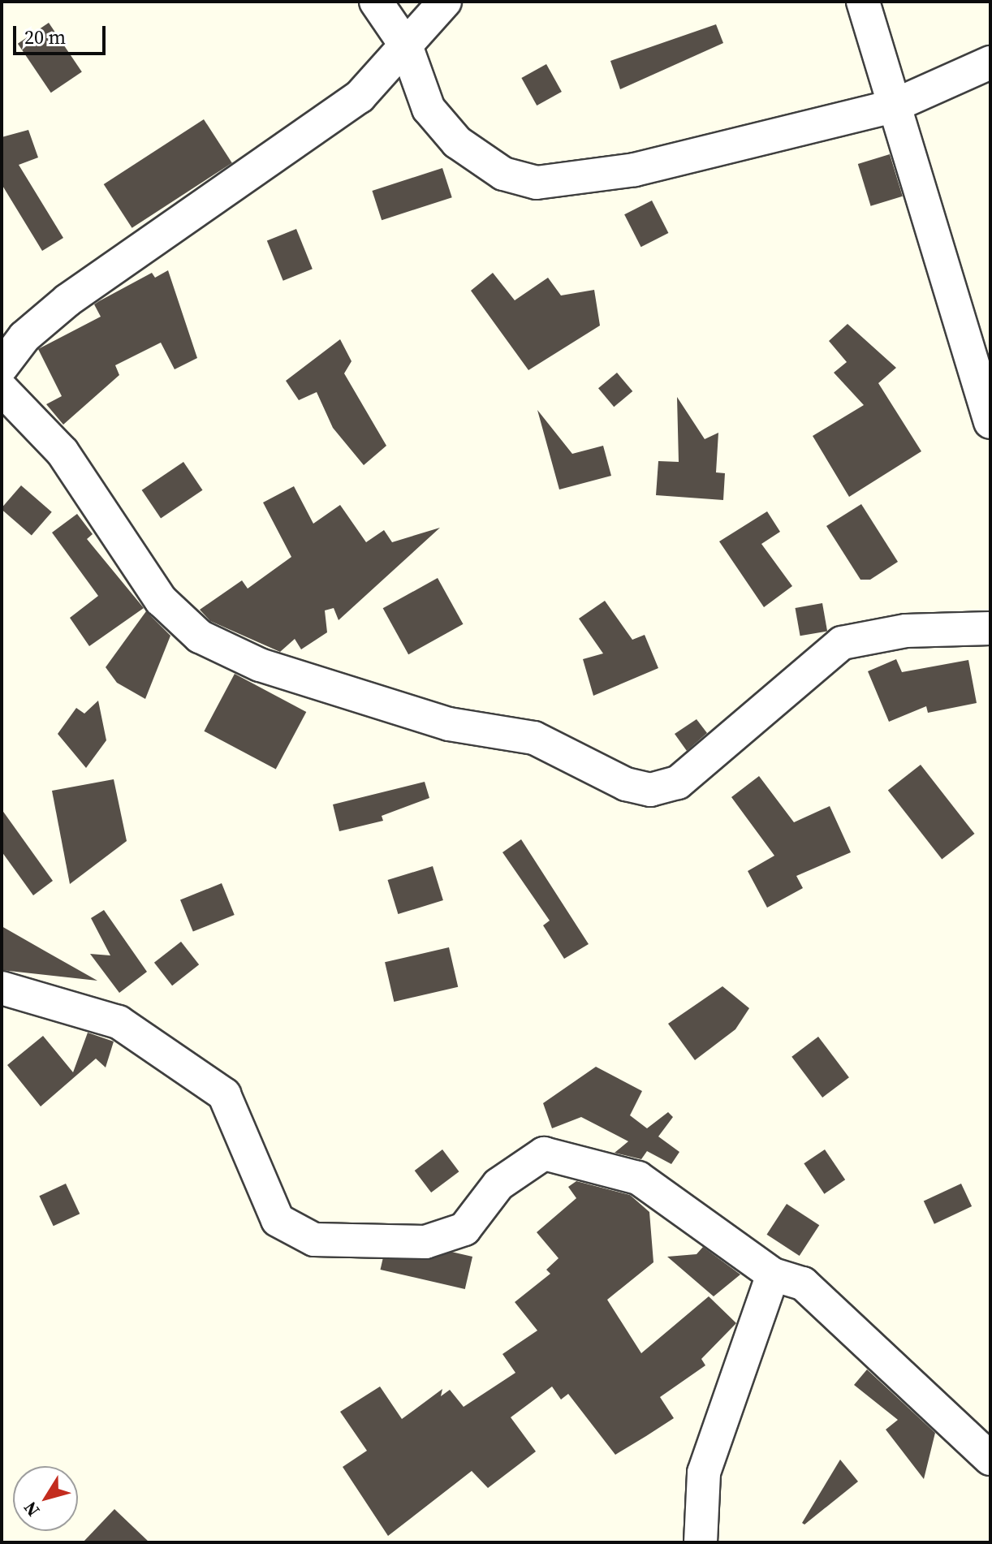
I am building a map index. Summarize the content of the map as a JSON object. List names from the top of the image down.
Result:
{
  "scale_bar": "20 m",
  "north": "bottom left"
}
